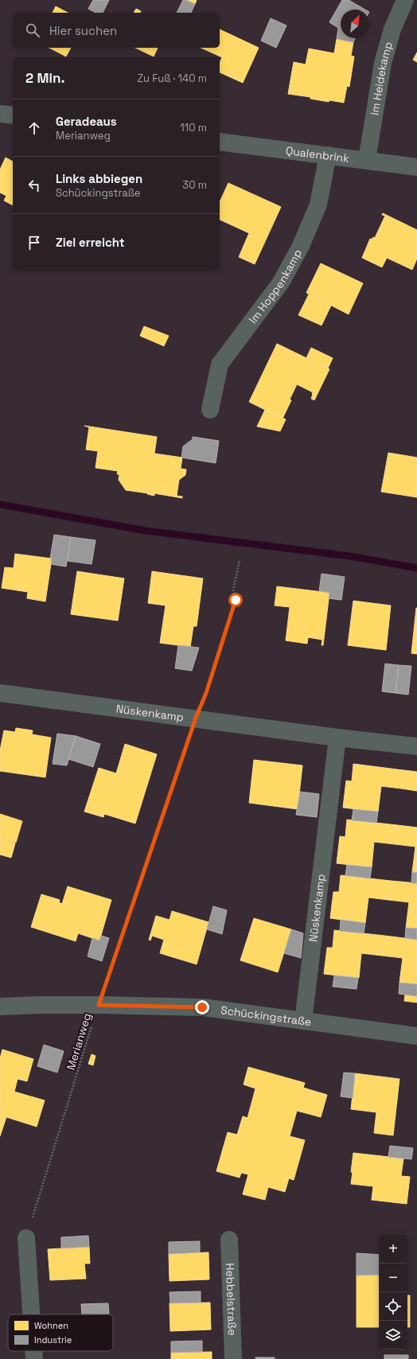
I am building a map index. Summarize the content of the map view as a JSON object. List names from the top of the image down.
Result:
{
  "streets": {
    "street": [
      "Im Heidekamp",
      "Qualenbrink",
      "Im Hoppenkamp",
      "Nüskenkamp",
      "Schückingstraße",
      "Hebbelstraße"
    ],
    "path": ["Merianweg"]
  },
  "crossings": [
    ["Im Heidekamp", "Qualenbrink"],
    ["Qualenbrink", "Im Hoppenkamp"],
    ["Nüskenkamp", "Schückingstraße"],
    ["Nüskenkamp", "Merianweg"],
    ["Schückingstraße", "Merianweg"]
  ],
  "legend": ["Wohnen", "Industrie"],
  "north": "top right",
  "page": {
    "search": "Hier suchen",
    "heading": ["2 Min.", "Zu Fuß · 140 m"],
    "list": [
      ["Geradeaus", "Merianweg", "110 m"],
      ["Links abbiegen", "Schückingstraße", "30 m"],
      "Ziel erreicht"
    ],
    "map_buttons": ["+", "−"]
  }
}
